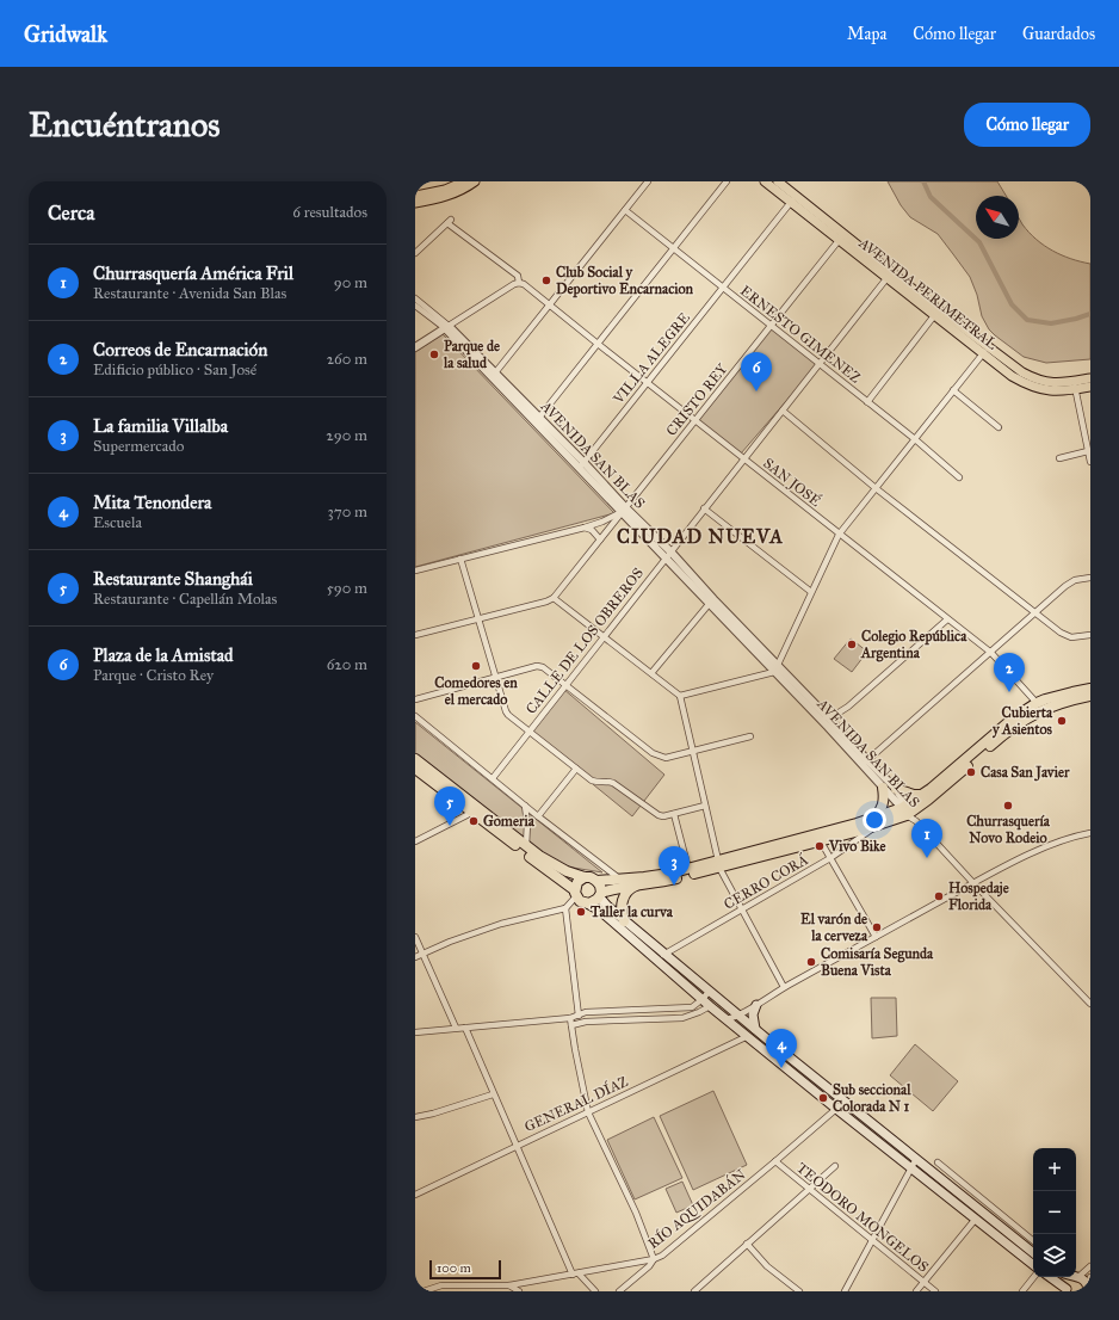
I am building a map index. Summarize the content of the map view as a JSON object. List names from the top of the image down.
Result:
{
  "streets": {
    "main road": ["AVENIDA PERIMETRAL"],
    "street": [
      "ERNESTO GIMENEZ",
      "VILLA ALEGRE",
      "CRISTO REY",
      "AVENIDA SAN BLAS",
      "SAN JOSÉ",
      "CALLE DE LOS OBREROS",
      "CERRO CORÁ",
      "GENERAL DÍAZ",
      "RÍO AQUIDABÁN",
      "TEODORO MONGELOS"
    ]
  },
  "crossings": [
    ["AVENIDA PERIMETRAL", "VILLA ALEGRE"],
    ["AVENIDA PERIMETRAL", "CRISTO REY"],
    ["AVENIDA PERIMETRAL", "CALLE DE LOS OBREROS"],
    ["ERNESTO GIMENEZ", "VILLA ALEGRE"],
    ["ERNESTO GIMENEZ", "CRISTO REY"],
    ["ERNESTO GIMENEZ", "CALLE DE LOS OBREROS"],
    ["VILLA ALEGRE", "AVENIDA SAN BLAS"],
    ["VILLA ALEGRE", "SAN JOSÉ"],
    ["CRISTO REY", "AVENIDA SAN BLAS"],
    ["CRISTO REY", "SAN JOSÉ"],
    ["AVENIDA SAN BLAS", "CALLE DE LOS OBREROS"],
    ["SAN JOSÉ", "CALLE DE LOS OBREROS"],
    ["RÍO AQUIDABÁN", "TEODORO MONGELOS"]
  ],
  "districts": ["CIUDAD NUEVA"],
  "places": [
    "Club Social y Deportivo Encarnacion",
    "Parque de la salud",
    "Colegio República Argentina",
    "Comedores en el mercado",
    "Cubierta y Asientos",
    "Casa San Javier",
    "Churrasquería Novo Rodeio",
    "Gomeria",
    "Vivo Bike",
    "Hospedaje Florida",
    "Taller la curva",
    "El varón de la cerveza",
    "Comisaría Segunda Buena Vista",
    "Sub seccional Colorada N 1"
  ],
  "scale_bar": "100 m",
  "north": "top left",
  "page": {
    "header": "Gridwalk",
    "nav": ["Mapa", "Cómo llegar", "Guardados"],
    "buttons": "Cómo llegar",
    "title": "Encuéntranos",
    "heading": ["Cerca", "6 resultados"],
    "list": [
      {
        "mark": "1",
        "name": "Churrasquería América Fril",
        "note": "Restaurante · Avenida San Blas",
        "value": "90 m"
      },
      {
        "mark": "2",
        "name": "Correos de Encarnación",
        "note": "Edificio público · San José",
        "value": "260 m"
      },
      {
        "mark": "3",
        "name": "La familia Villalba",
        "note": "Supermercado",
        "value": "290 m"
      },
      {
        "mark": "4",
        "name": "Mita Tenondera",
        "note": "Escuela",
        "value": "370 m"
      },
      {
        "mark": "5",
        "name": "Restaurante Shanghái",
        "note": "Restaurante · Capellán Molas",
        "value": "590 m"
      },
      {
        "mark": "6",
        "name": "Plaza de la Amistad",
        "note": "Parque · Cristo Rey",
        "value": "620 m"
      }
    ],
    "pins": [
      "6",
      "2",
      "5",
      "1",
      "3",
      "4"
    ],
    "map_buttons": ["+", "−"],
    "scale": "100 m"
  }
}
